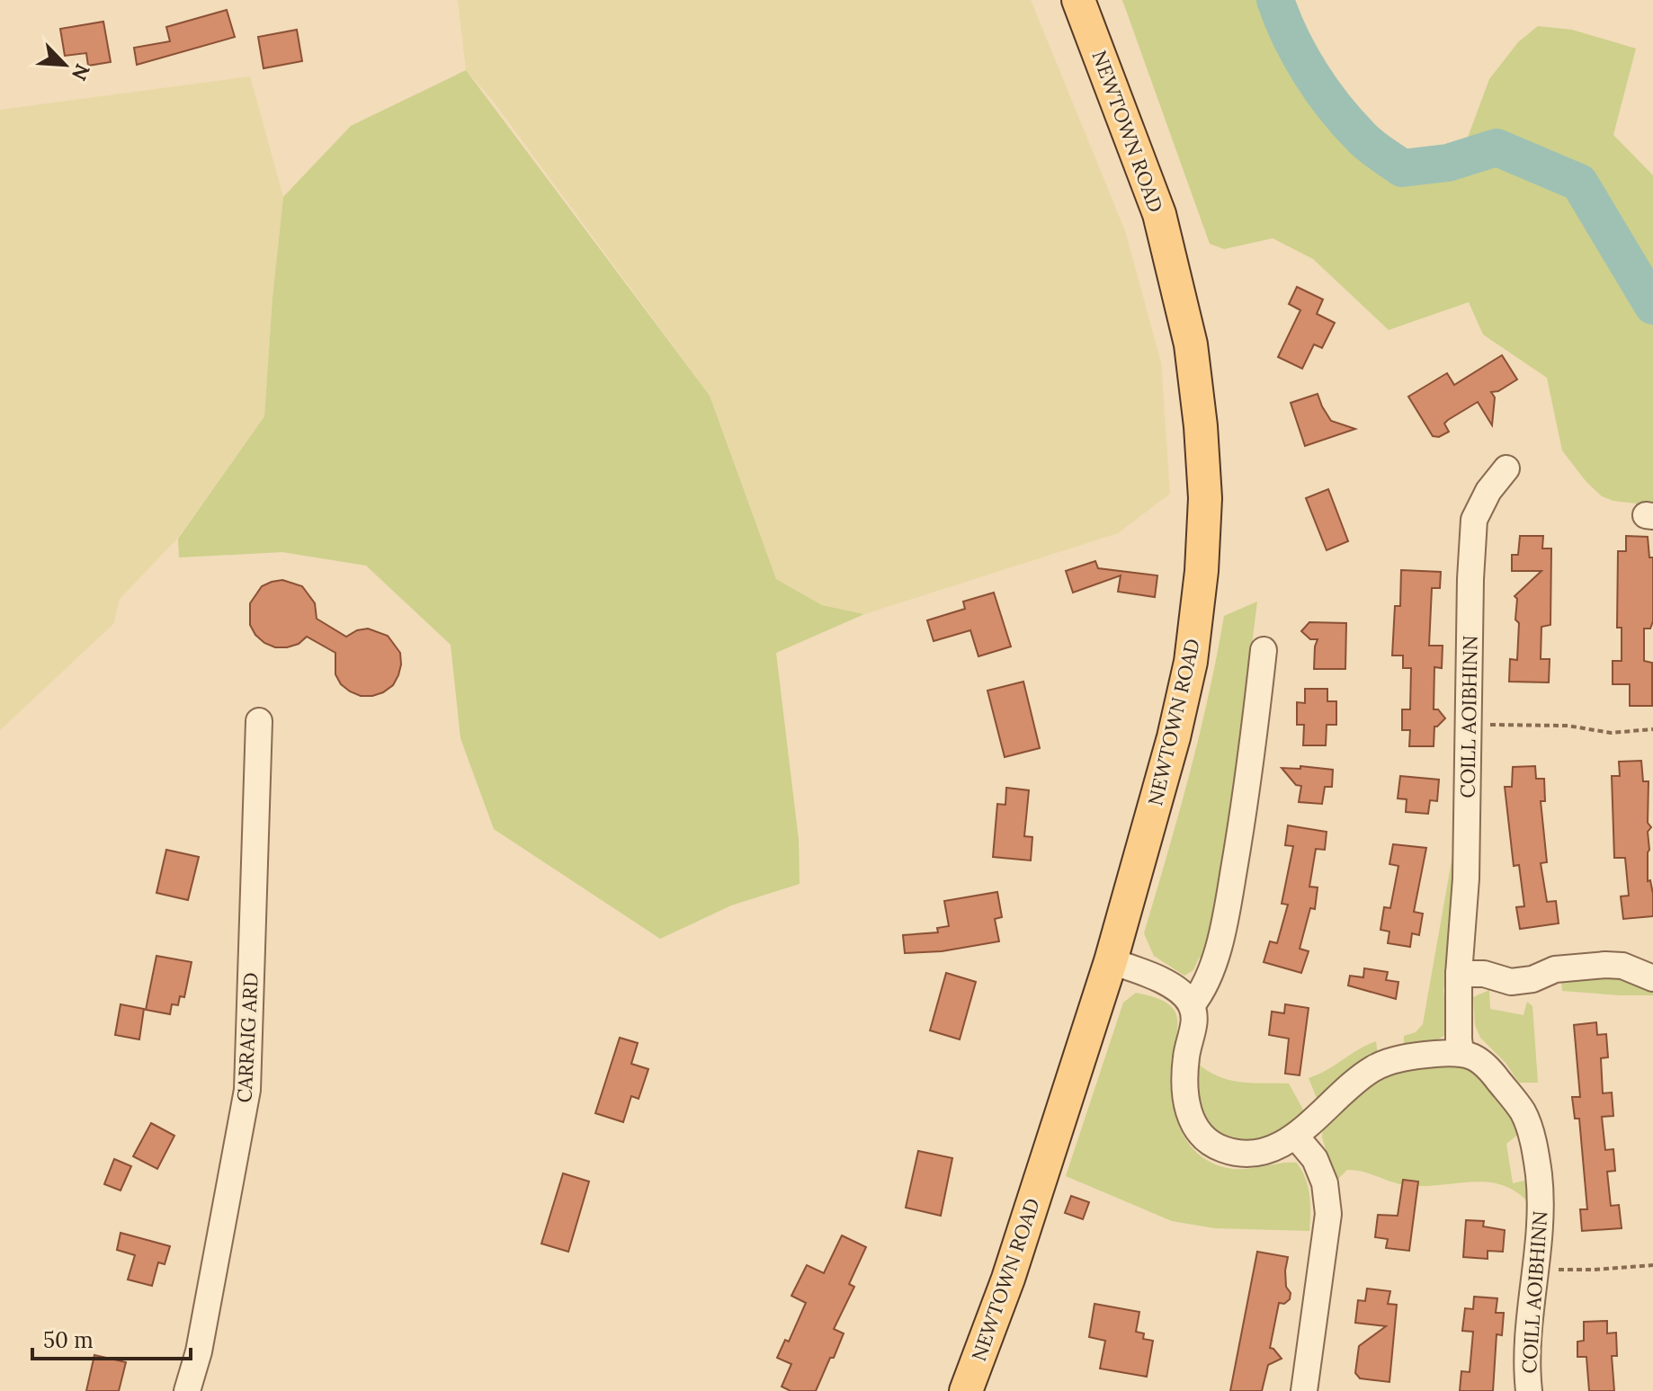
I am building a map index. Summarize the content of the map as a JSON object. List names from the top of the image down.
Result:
{
  "streets": {
    "main road": ["NEWTOWN ROAD"],
    "street": ["COILL AOIBHINN", "CARRAIG ARD"]
  },
  "scale_bar": "50 m",
  "north": "bottom right"
}
